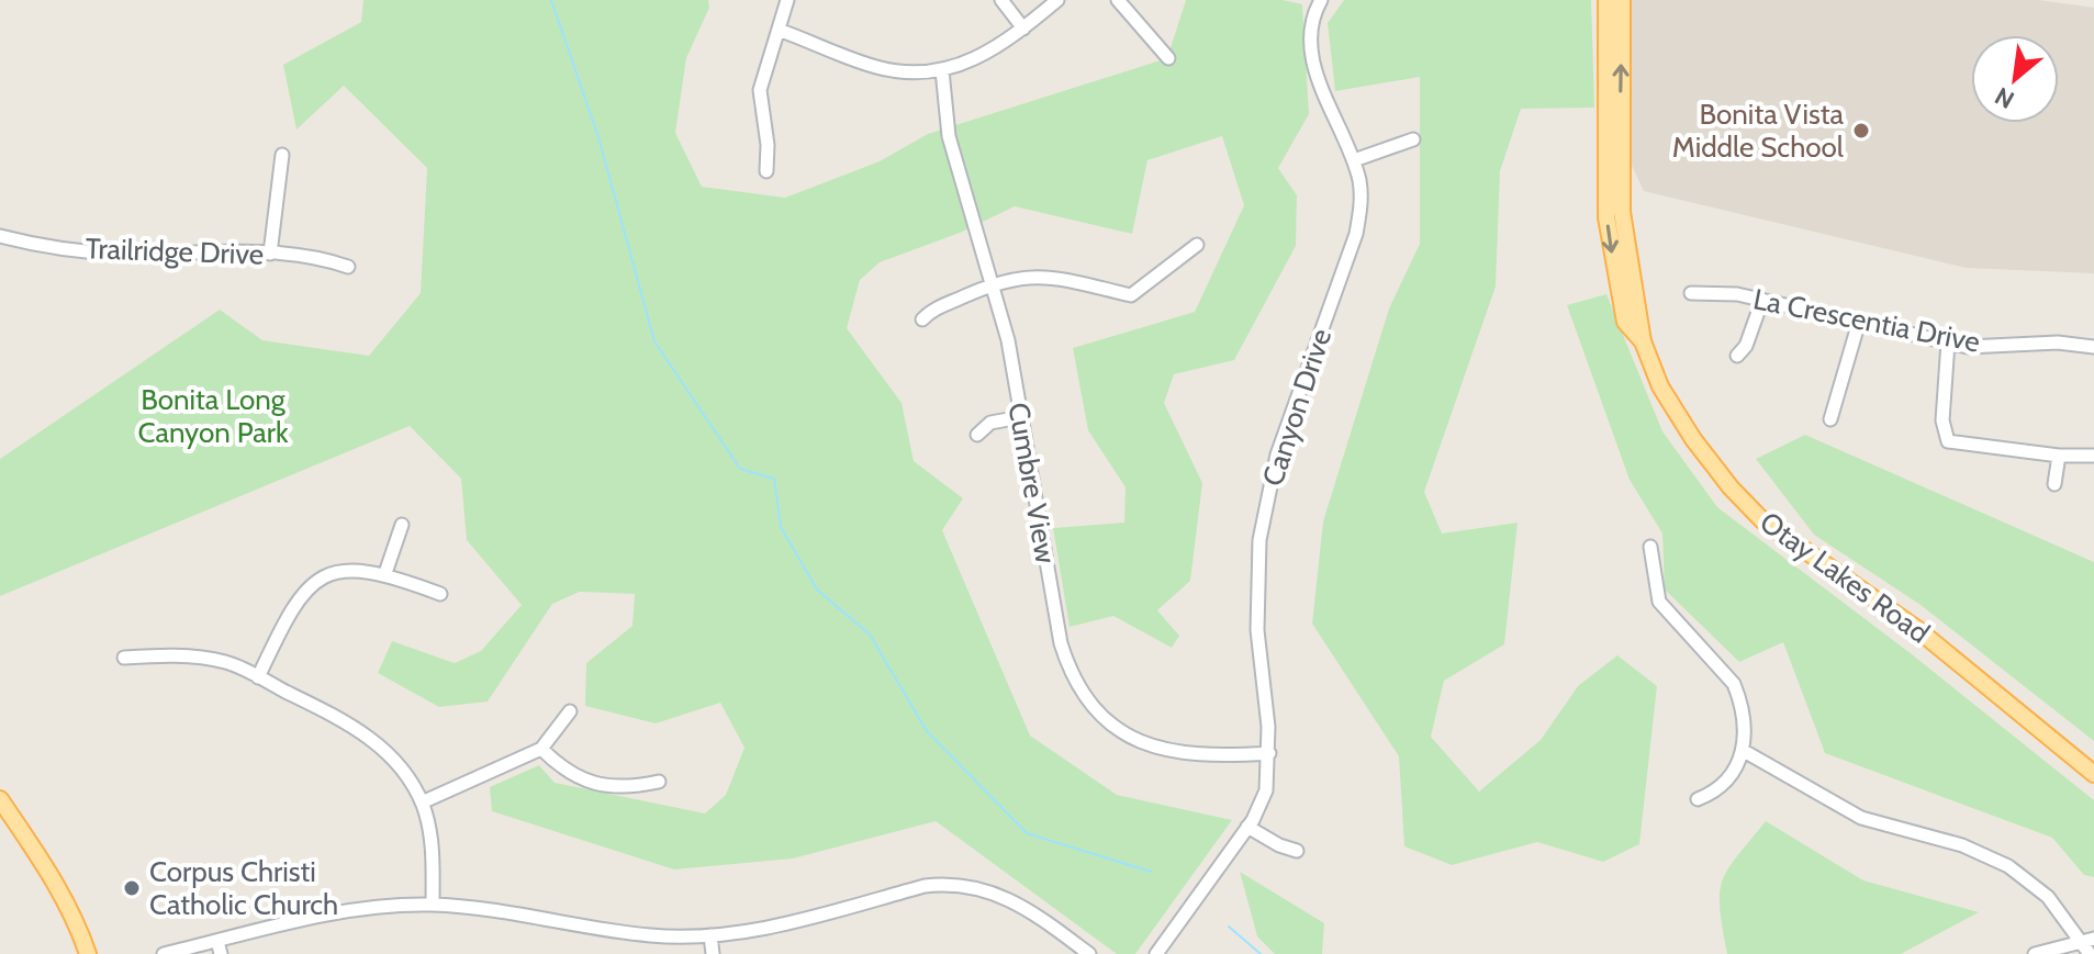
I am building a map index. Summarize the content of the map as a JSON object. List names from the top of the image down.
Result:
{
  "streets": {
    "main road": ["Otay Lakes Road"],
    "street": [
      "Trailridge Drive",
      "La Crescentia Drive",
      "Canyon Drive",
      "Cumbre View"
    ]
  },
  "crossings": [
    ["Canyon Drive", "Cumbre View"]
  ],
  "parks": ["Bonita Long Canyon Park"],
  "places": ["Bonita Vista Middle School", "Corpus Christi Catholic Church"],
  "north": "bottom left"
}
